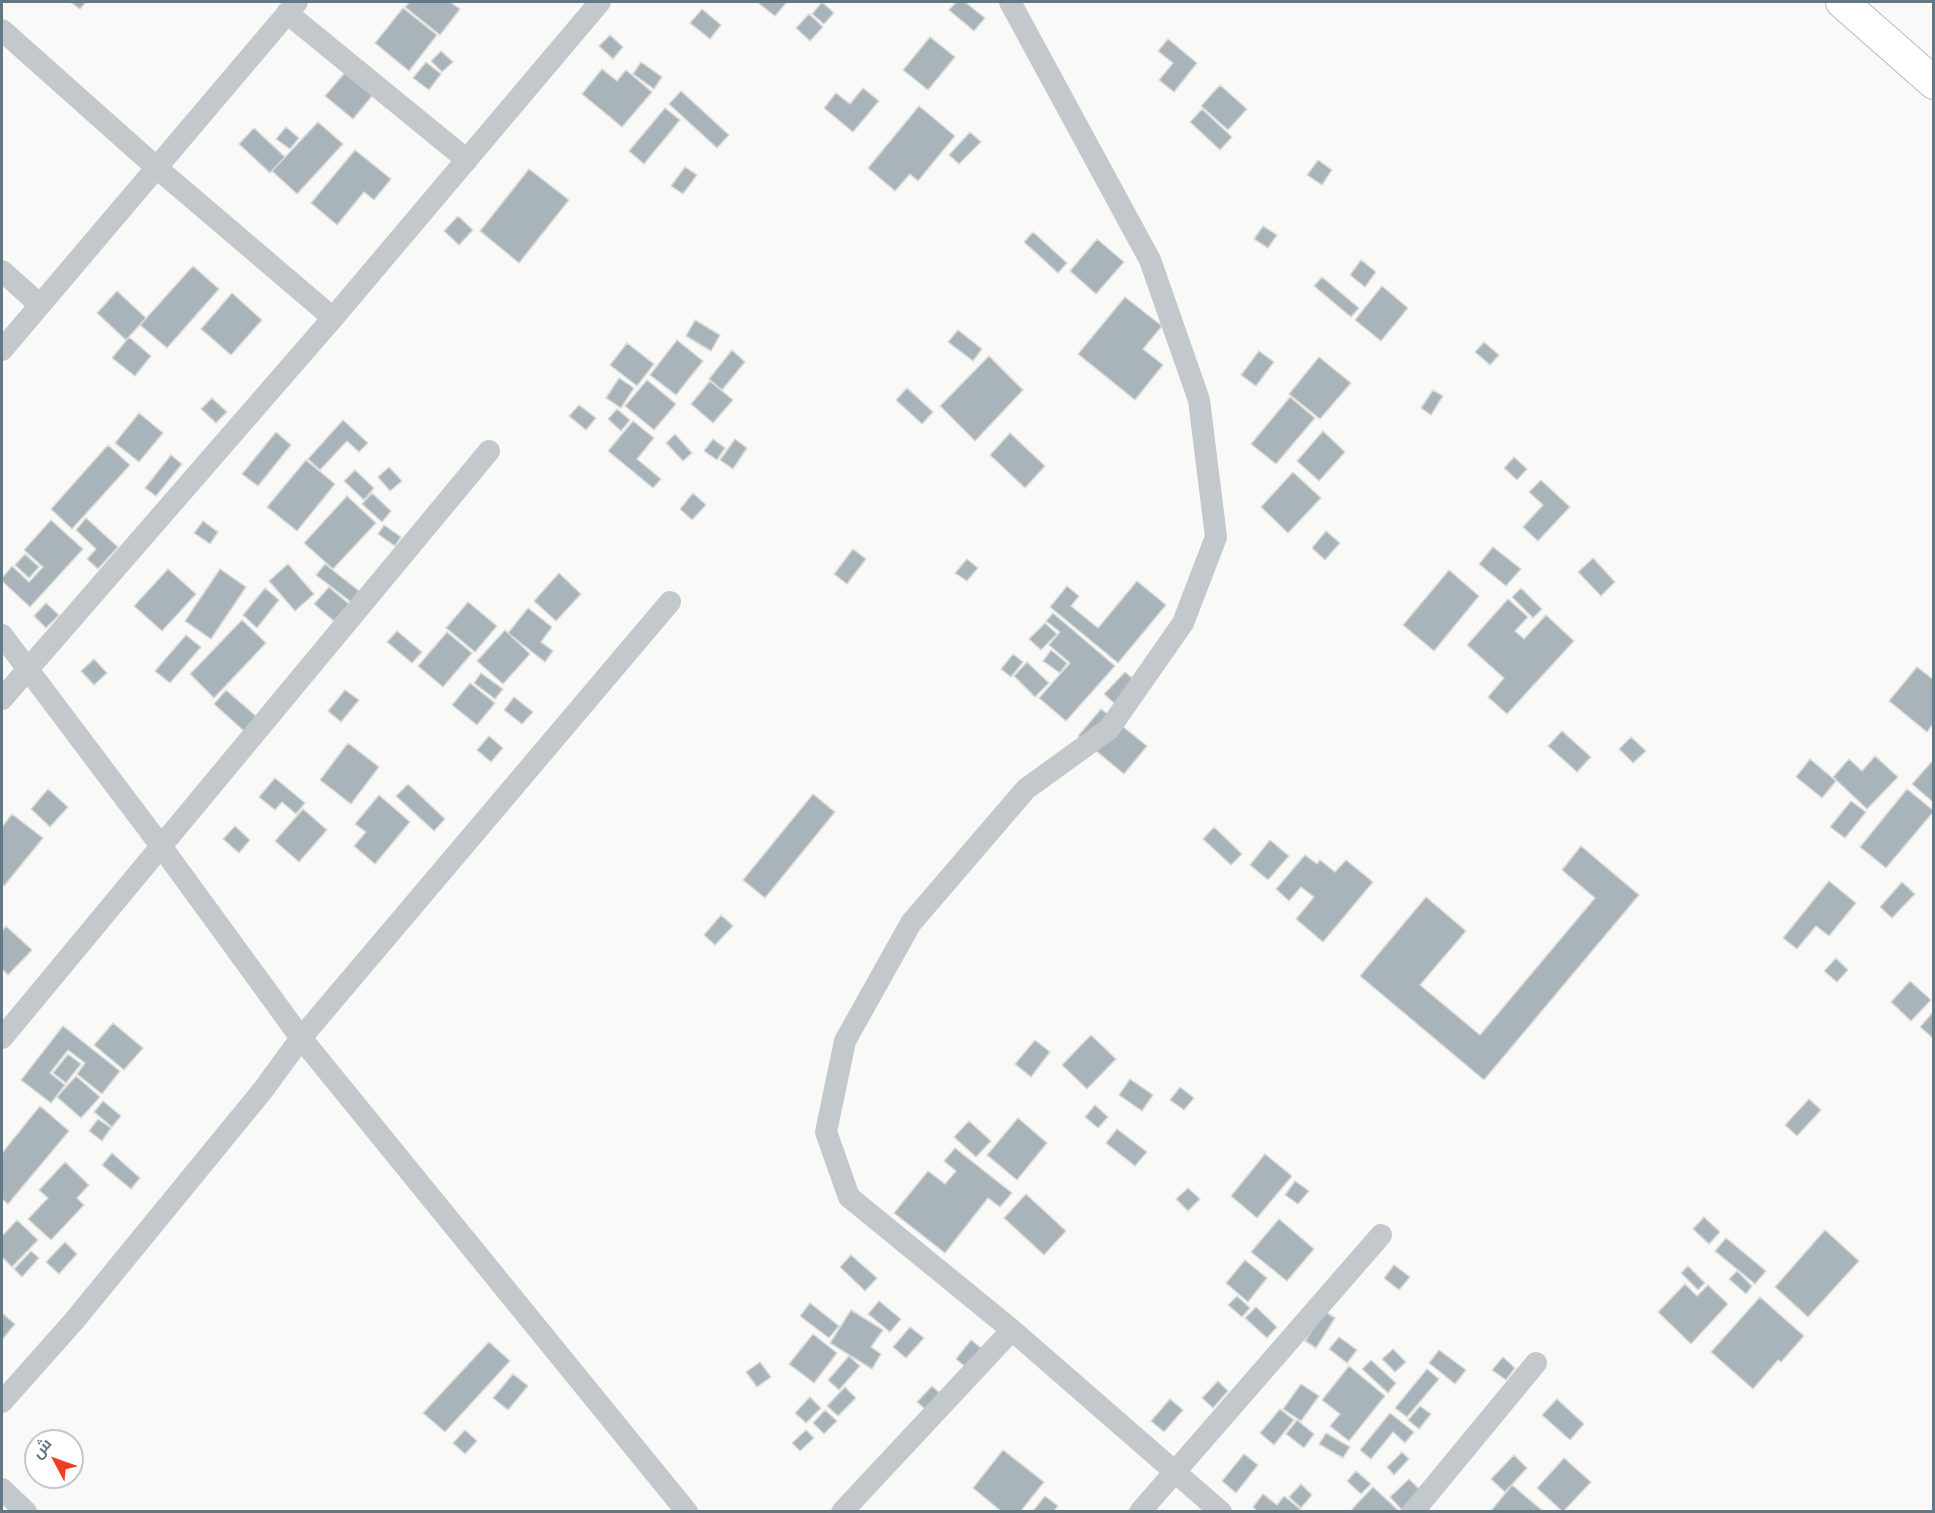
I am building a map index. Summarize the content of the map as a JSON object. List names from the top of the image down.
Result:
{
  "north": "top left"
}
